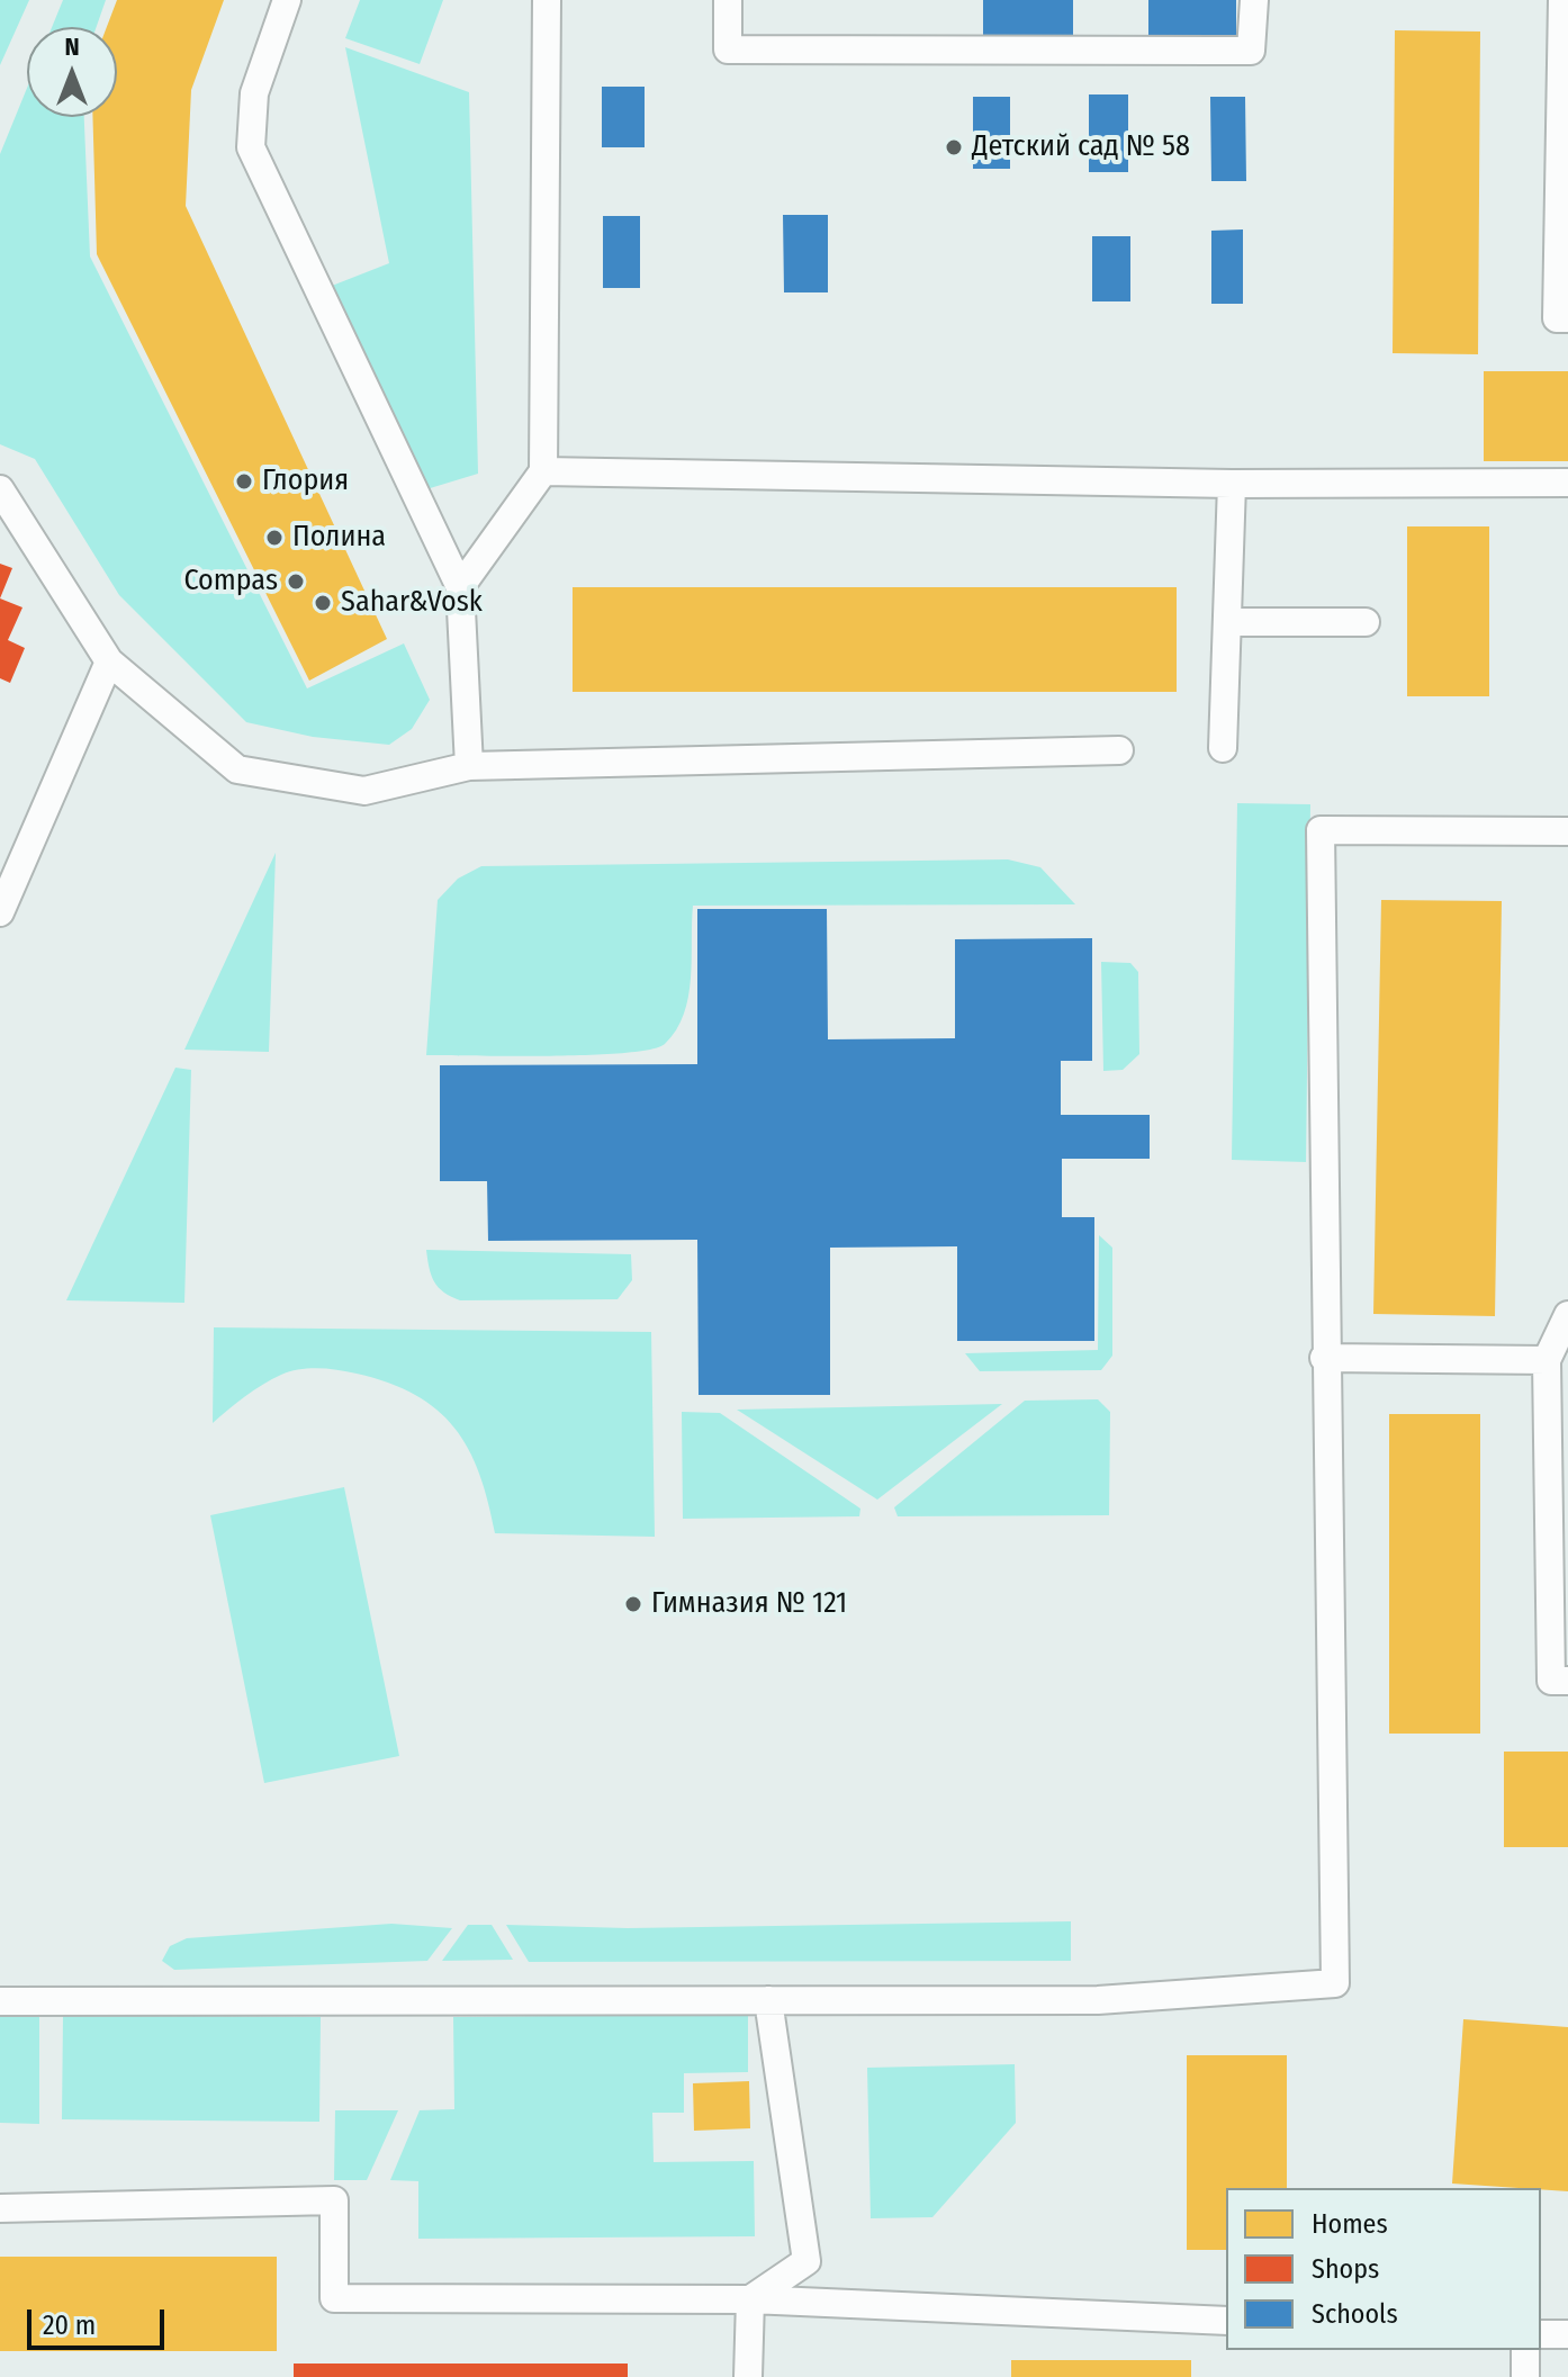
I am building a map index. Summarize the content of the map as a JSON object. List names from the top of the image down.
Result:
{
  "places": [
    "Детский сад № 58",
    "Глория",
    "Полина",
    "Compas",
    "Sahar&Vosk",
    "Гимназия № 121"
  ],
  "legend": ["Homes", "Shops", "Schools"],
  "scale_bar": "20 m",
  "north": "top"
}
